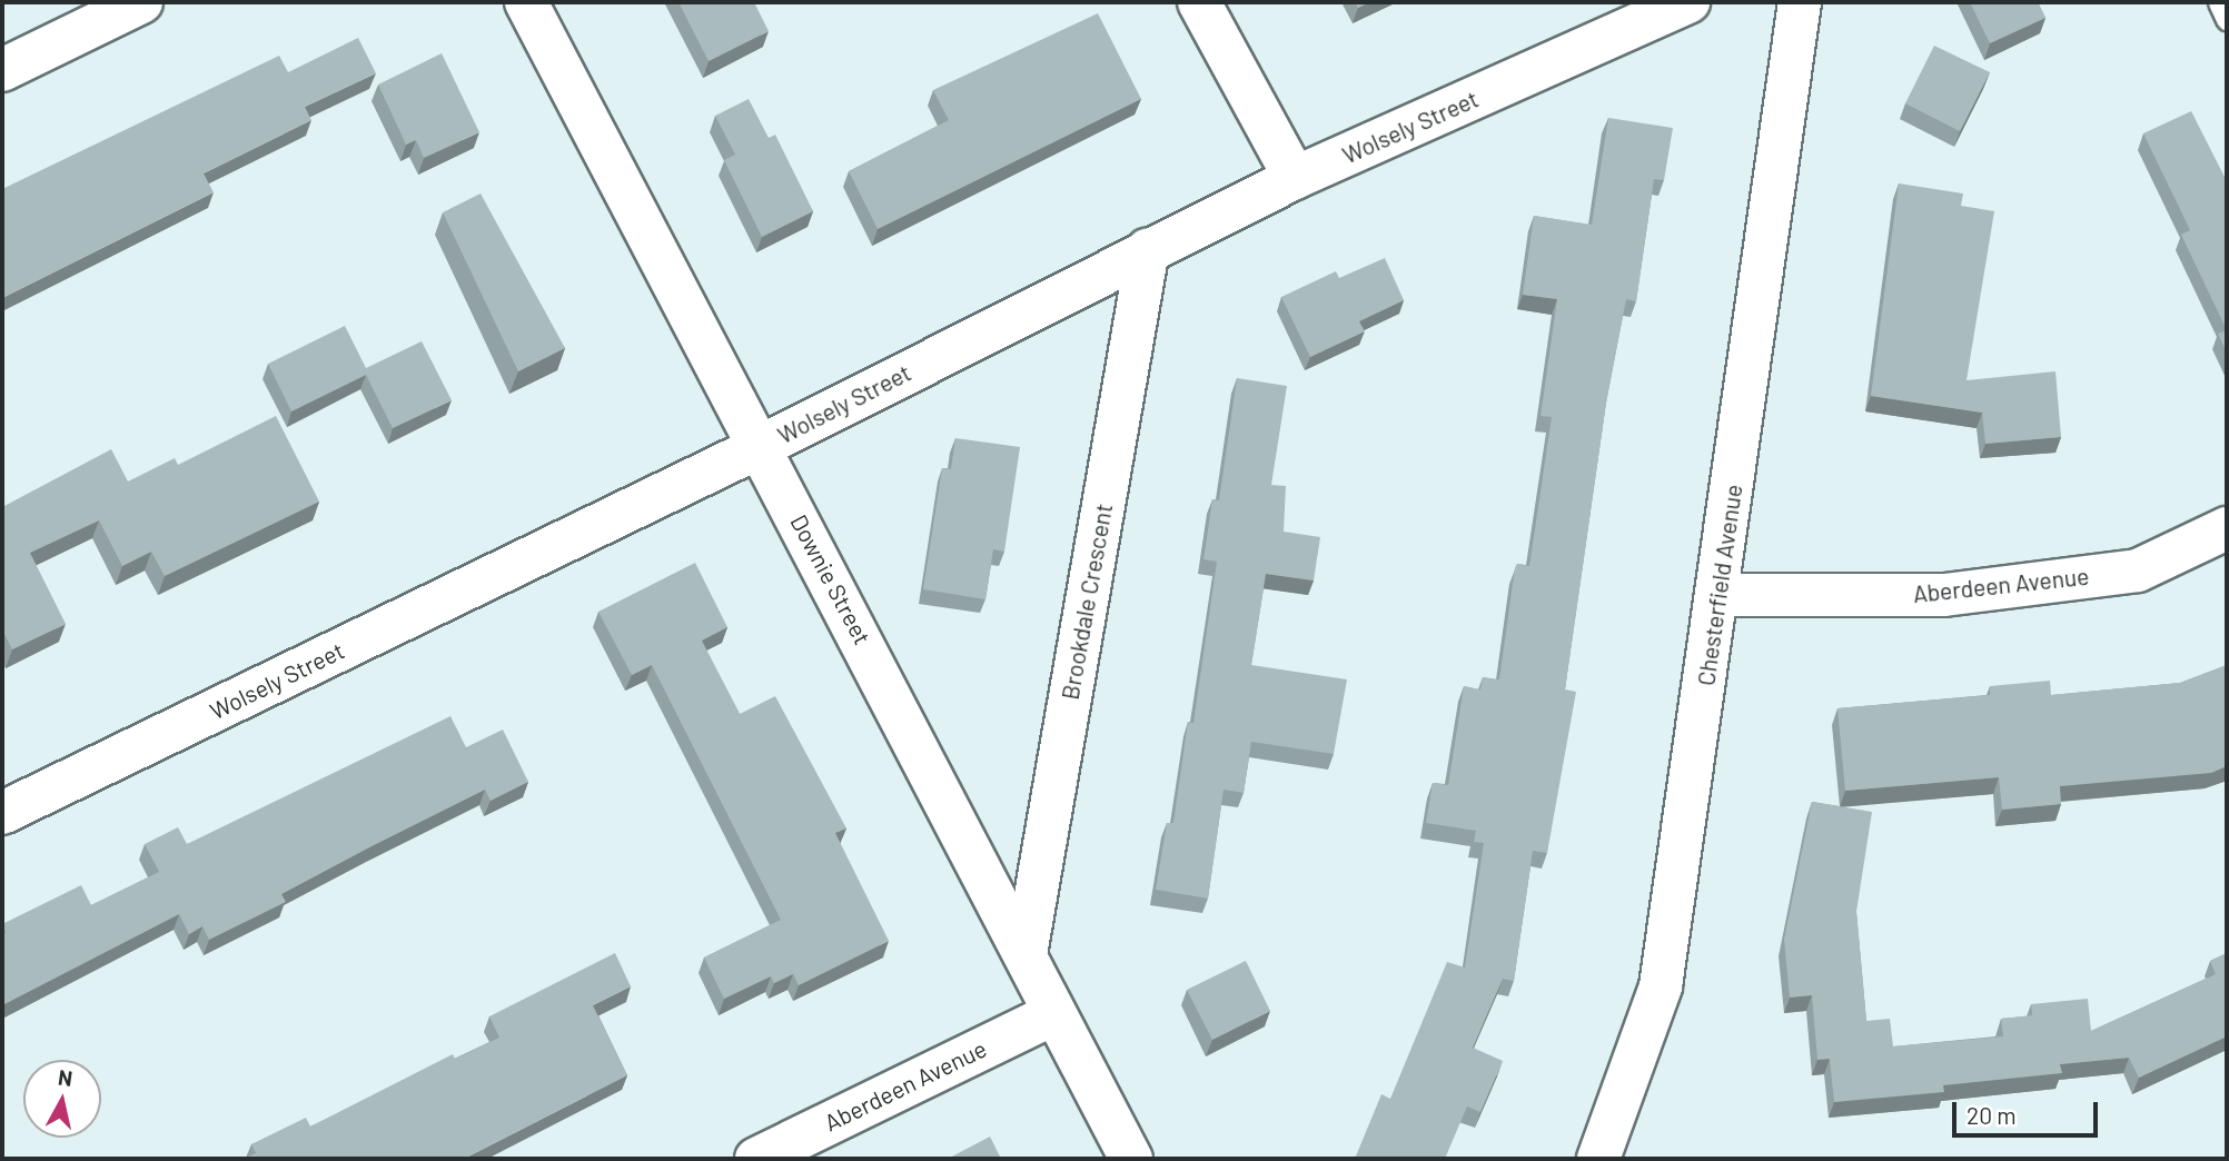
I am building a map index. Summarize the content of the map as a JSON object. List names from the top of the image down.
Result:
{
  "streets": {
    "street": [
      "Wolsely Street",
      "Downie Street",
      "Chesterfield Avenue",
      "Aberdeen Avenue",
      "Brookdale Crescent"
    ]
  },
  "crossings": [
    ["Wolsely Street", "Downie Street"],
    ["Wolsely Street", "Brookdale Crescent"],
    ["Downie Street", "Aberdeen Avenue"],
    ["Downie Street", "Brookdale Crescent"],
    ["Chesterfield Avenue", "Aberdeen Avenue"]
  ],
  "scale_bar": "20 m",
  "north": "top"
}
